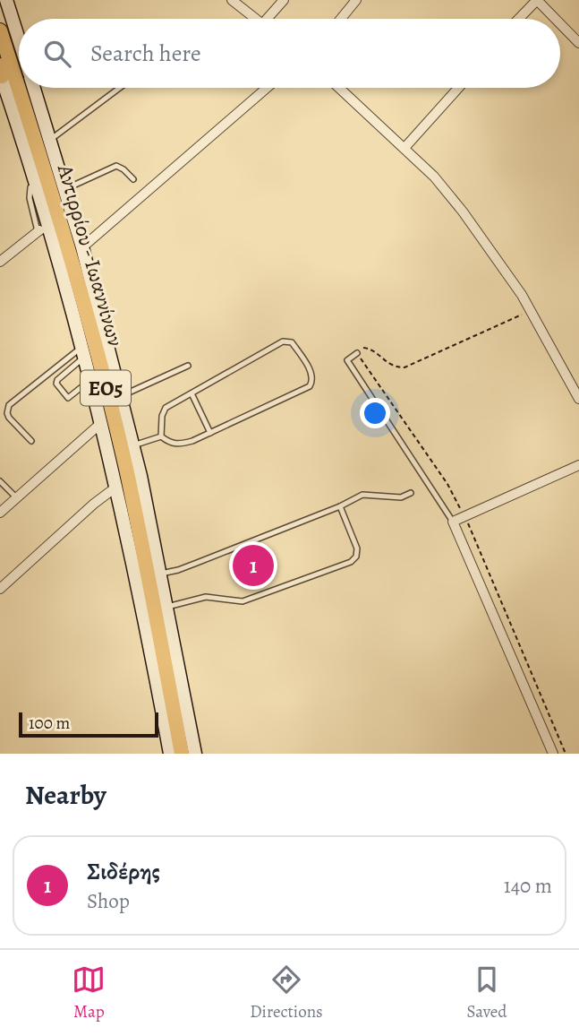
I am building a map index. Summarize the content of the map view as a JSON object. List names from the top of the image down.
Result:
{
  "streets": {
    "main road": ["Αντιρρίου - Ιωαννίνων", "ΕΟ5"]
  },
  "scale_bar": "100 m",
  "page": {
    "search": "Search here",
    "pins": "1",
    "scale": "100 m",
    "heading": "Nearby",
    "list": [
      {
        "mark": "1",
        "name": "Σιδέρης",
        "note": "Shop",
        "value": "140 m"
      }
    ],
    "nav": ["Map", "Directions", "Saved"]
  }
}
